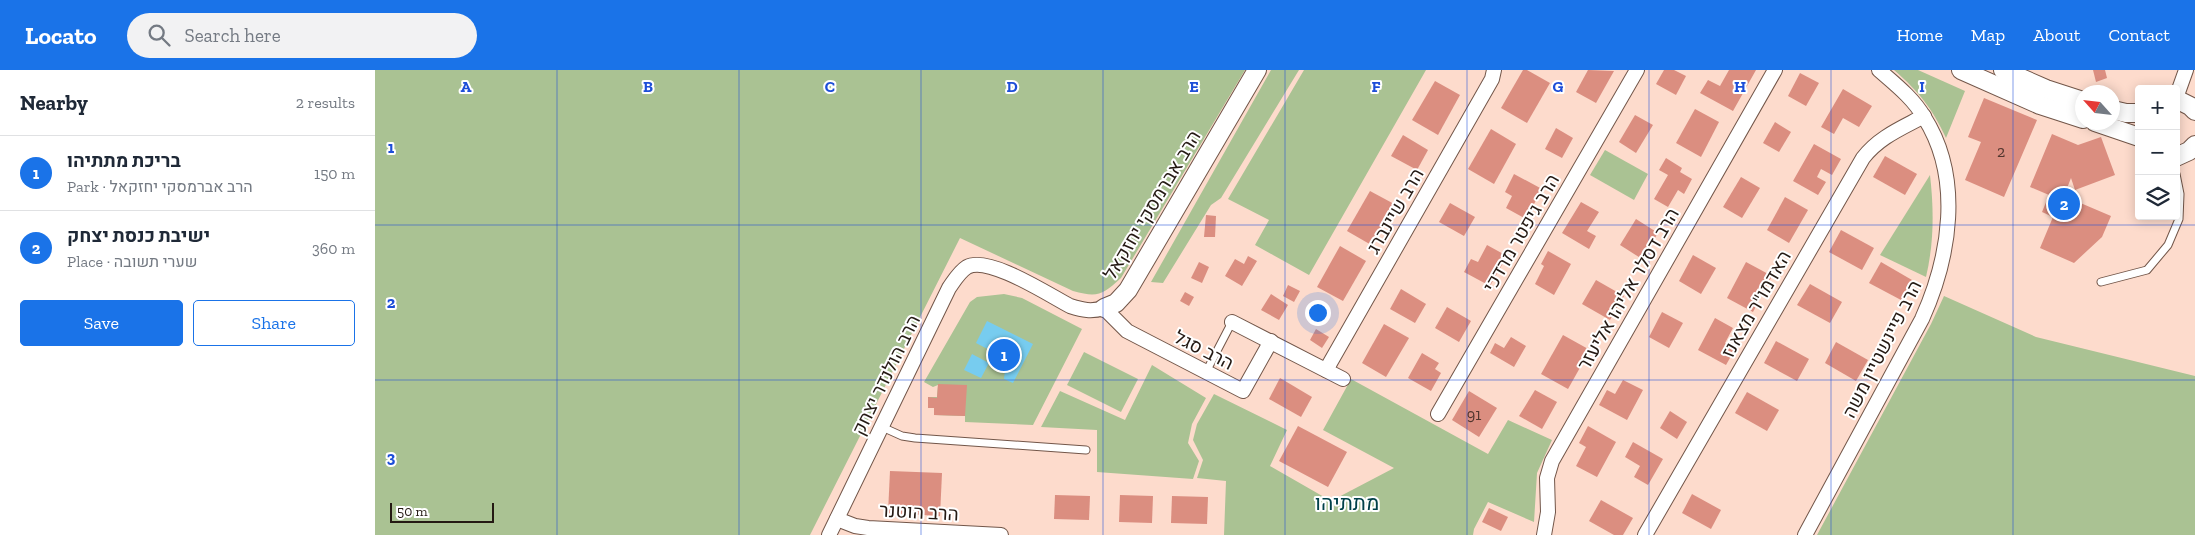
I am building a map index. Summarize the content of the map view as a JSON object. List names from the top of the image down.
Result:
{
  "streets": {
    "street": [
      "הרב אברמסקי יחזקאל",
      "הרב שיינברג",
      "הרב גיפטר מרדכי",
      "הרב דסלר אליהו אליעזר",
      "האדמו\"ר מצאנז",
      "הרב פיינשטיין משה",
      "הרב סגל",
      "הרב הולנדר יצחק",
      "הרב הוטנר"
    ]
  },
  "crossings": [
    ["הרב אברמסקי יחזקאל", "הרב סגל"],
    ["הרב אברמסקי יחזקאל", "הרב הולנדר יצחק"],
    ["הרב שיינברג", "הרב סגל"],
    ["האדמו\"ר מצאנז", "הרב פיינשטיין משה"],
    ["הרב סגל", "הרב הולנדר יצחק"],
    ["הרב הולנדר יצחק", "הרב הוטנר"]
  ],
  "districts": ["מתתיהו"],
  "house_numbers": ["2", "91"],
  "scale_bar": "50 m",
  "north": "top left",
  "page": {
    "header": "Locato",
    "search": "Search here",
    "nav": [
      "Home",
      "Map",
      "About",
      "Contact"
    ],
    "heading": ["Nearby", "2 results"],
    "map_buttons": ["+", "−"],
    "list": [
      {
        "mark": "1",
        "name": "בריכת מתתיהו",
        "note": "Park · הרב אברמסקי יחזקאל",
        "value": "150 m"
      },
      {
        "mark": "2",
        "name": "ישיבת כנסת יצחק",
        "note": "Place · שערי תשובה",
        "value": "360 m"
      }
    ],
    "pins": ["2", "1"],
    "buttons": ["Save", "Share"],
    "scale": "50 m"
  },
  "grid": {
    "columns": [
      "A",
      "B",
      "C",
      "D",
      "E",
      "F",
      "G",
      "H",
      "I"
    ],
    "rows": ["1", "2", "3"]
  }
}
